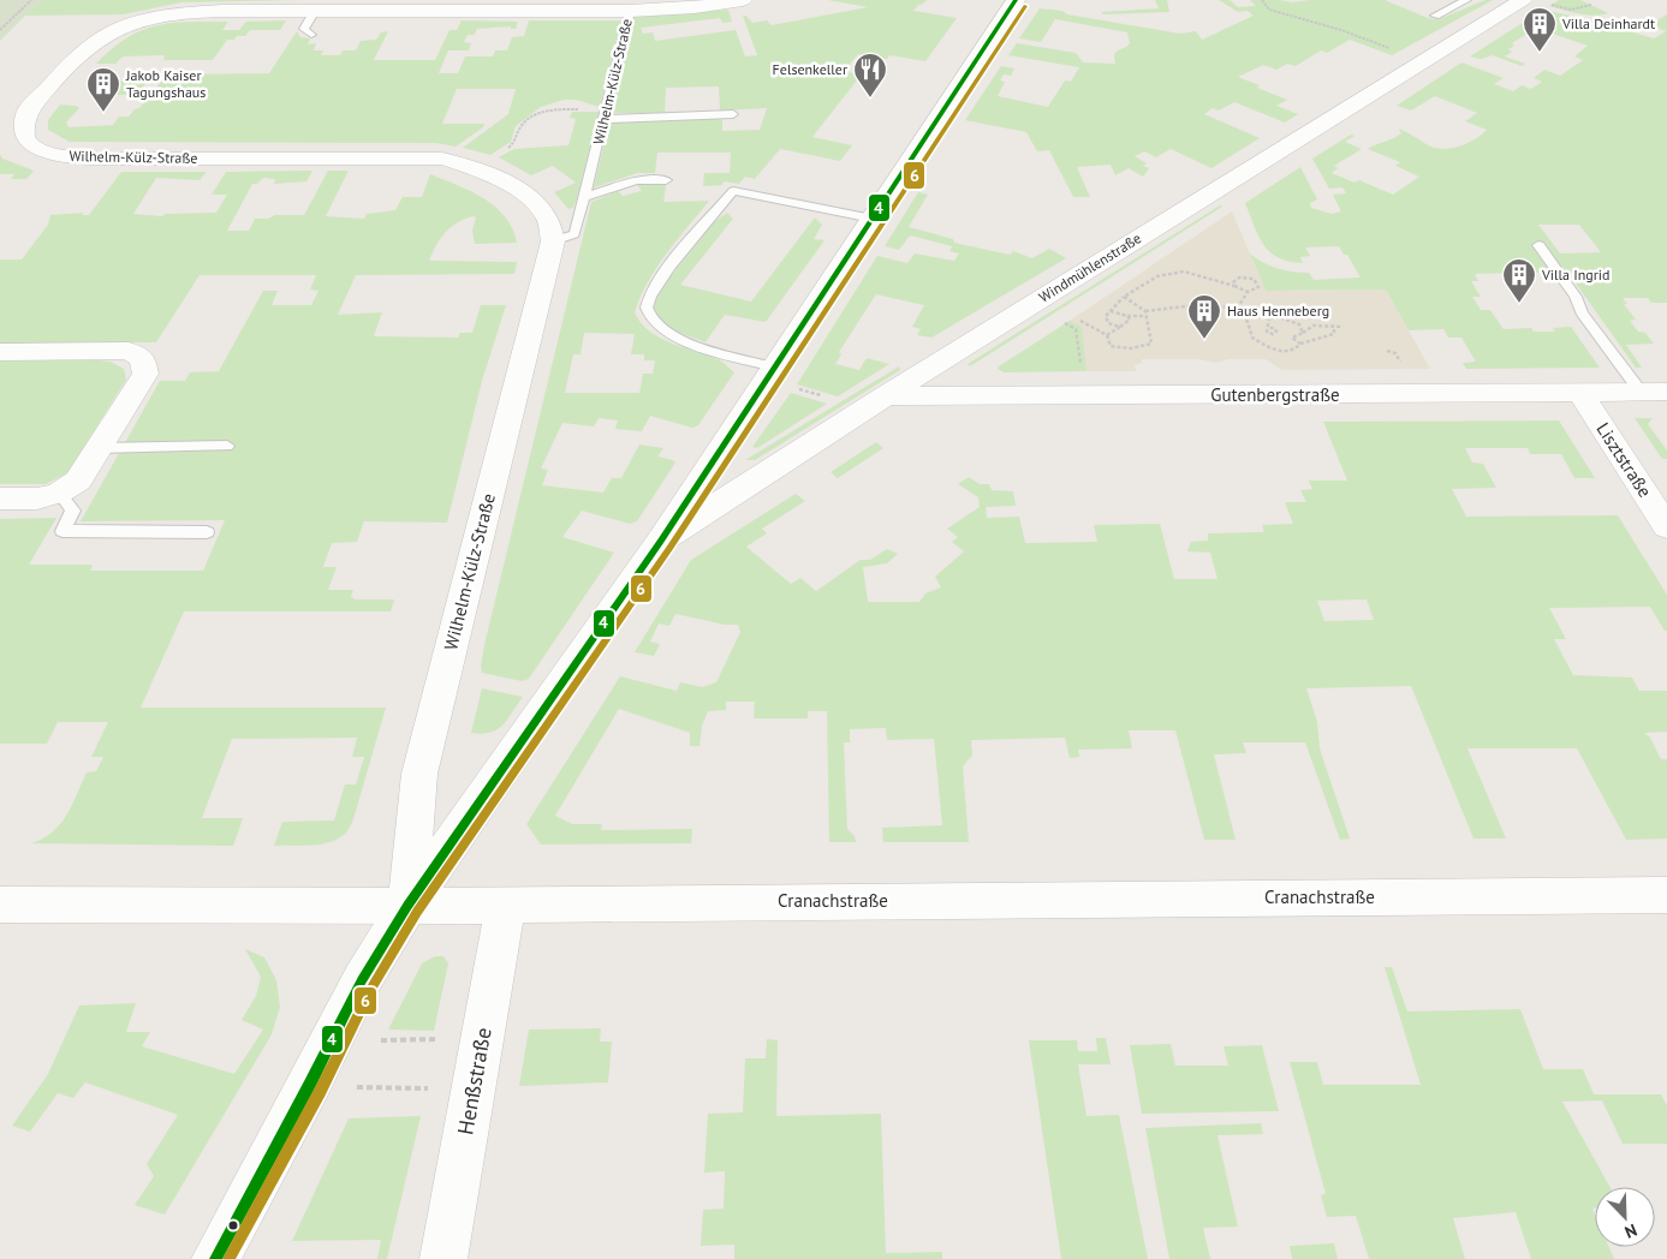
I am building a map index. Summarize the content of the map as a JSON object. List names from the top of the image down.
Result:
{
  "streets": {
    "street": [
      "Wilhelm-Külz-Straße",
      "Windmühlenstraße",
      "Gutenbergstraße",
      "Lisztstraße",
      "Cranachstraße",
      "Henßstraße"
    ]
  },
  "crossings": [
    ["Wilhelm-Külz-Straße", "Cranachstraße"],
    ["Windmühlenstraße", "Gutenbergstraße"],
    ["Gutenbergstraße", "Lisztstraße"],
    ["Cranachstraße", "Henßstraße"]
  ],
  "places": {
    "building": [
      "Villa Deinhardt",
      "Jakob Kaiser Tagungshaus",
      "Villa Ingrid",
      "Haus Henneberg"
    ],
    "restaurant": ["Felsenkeller"]
  },
  "lines": ["transit line 4", "transit line 6"],
  "north": "bottom right"
}
